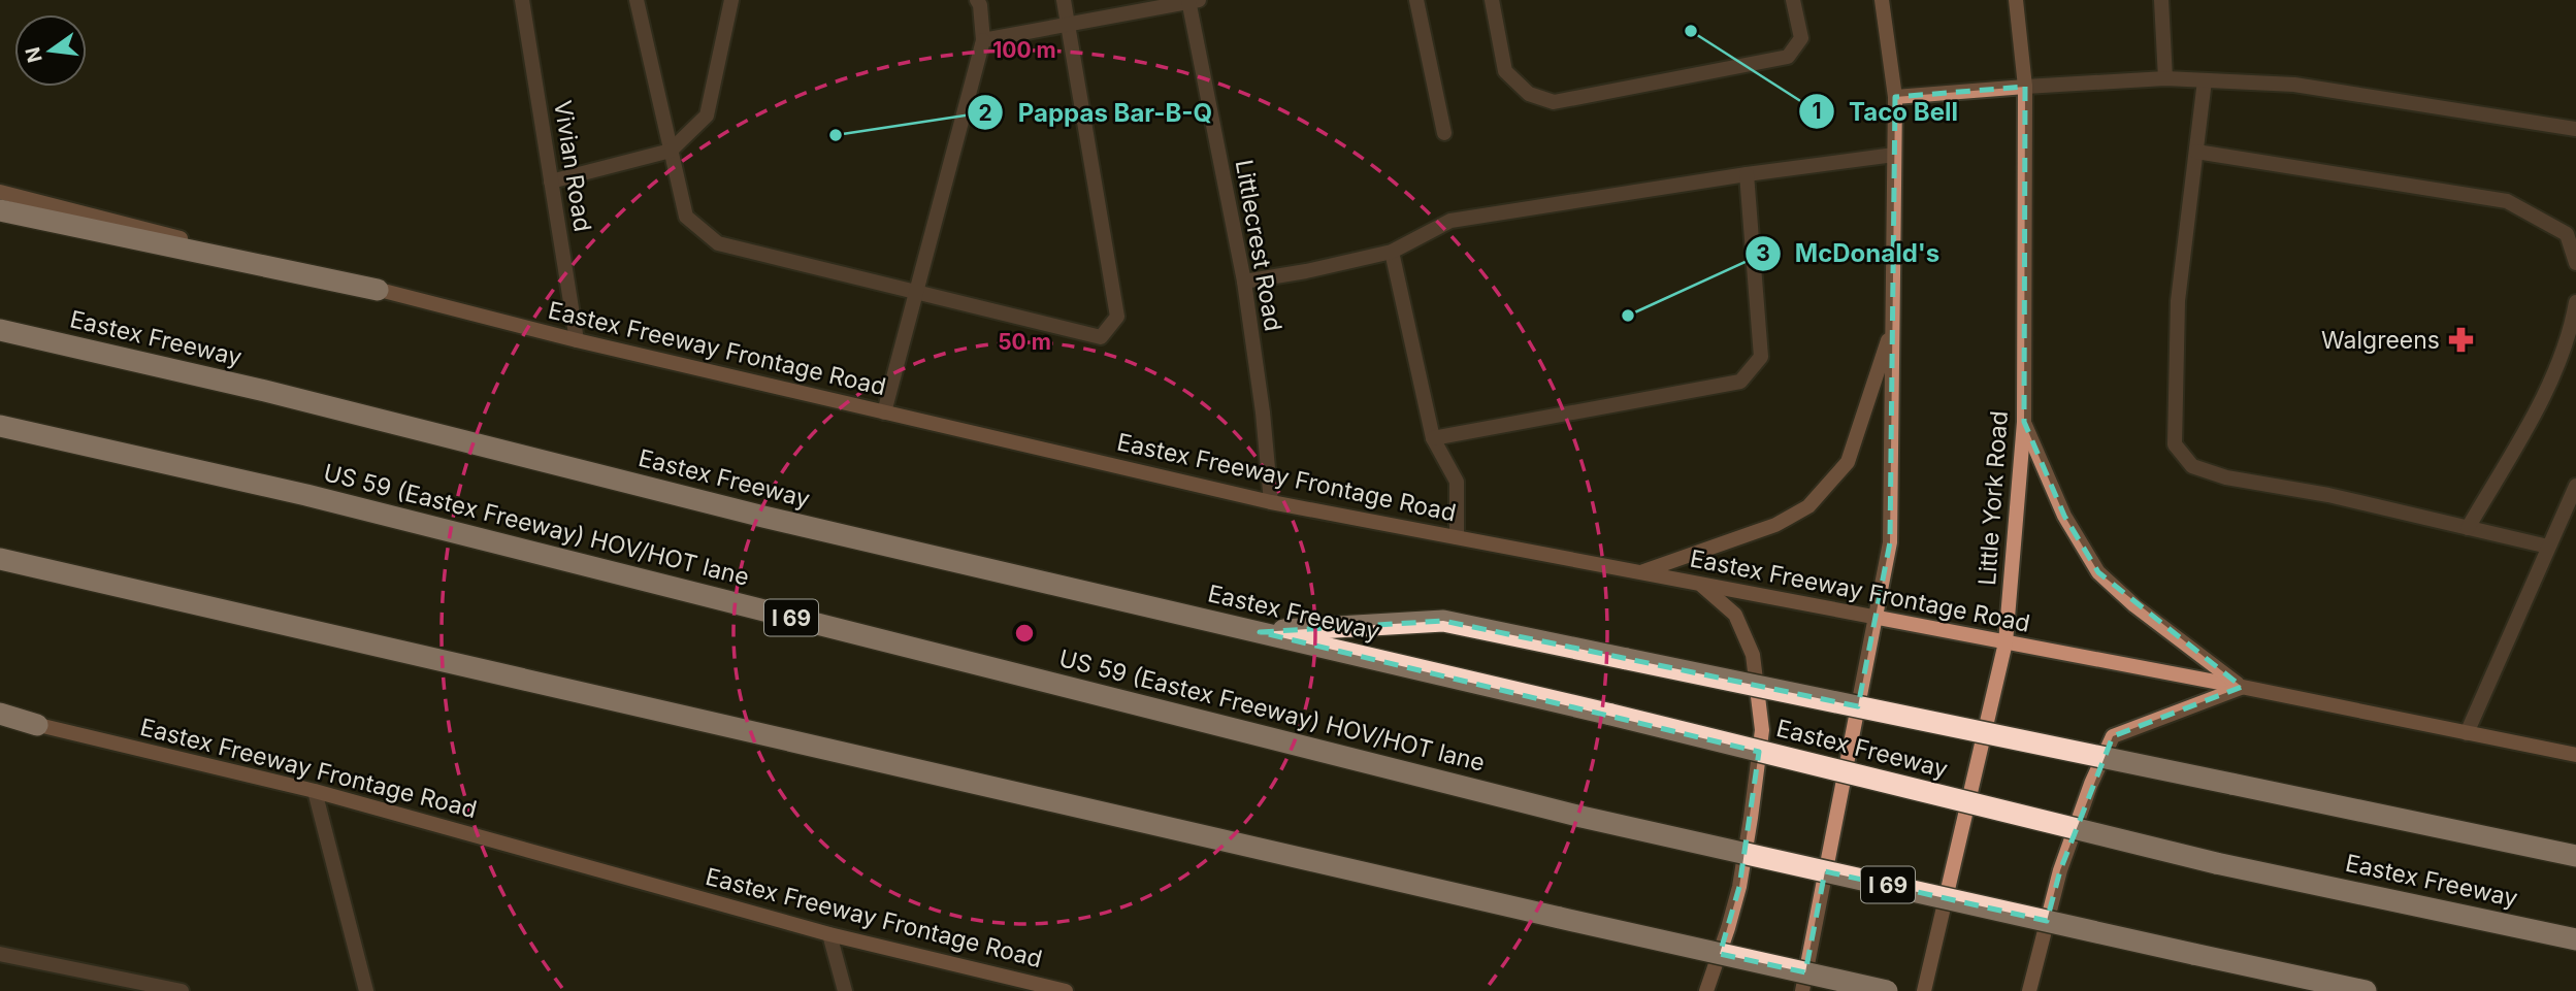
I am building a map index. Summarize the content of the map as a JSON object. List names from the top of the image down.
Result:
{
  "streets": {
    "highway": ["Eastex Freeway", "US 59 (Eastex Freeway) HOV/HOT lane", "I 69"],
    "main road": ["Eastex Freeway Frontage Road", "Little York Road"],
    "street": ["Vivian Road", "Littlecrest Road"]
  },
  "crossings": [
    ["Vivian Road", "Eastex Freeway Frontage Road"],
    ["Littlecrest Road", "Eastex Freeway Frontage Road"],
    ["Eastex Freeway Frontage Road", "Little York Road"]
  ],
  "places": {
    "other": ["Taco Bell", "Pappas Bar-B-Q", "McDonald's"],
    "pharmacy": ["Walgreens"]
  },
  "north": "left",
  "rings": ["100 m", "50 m"]
}
